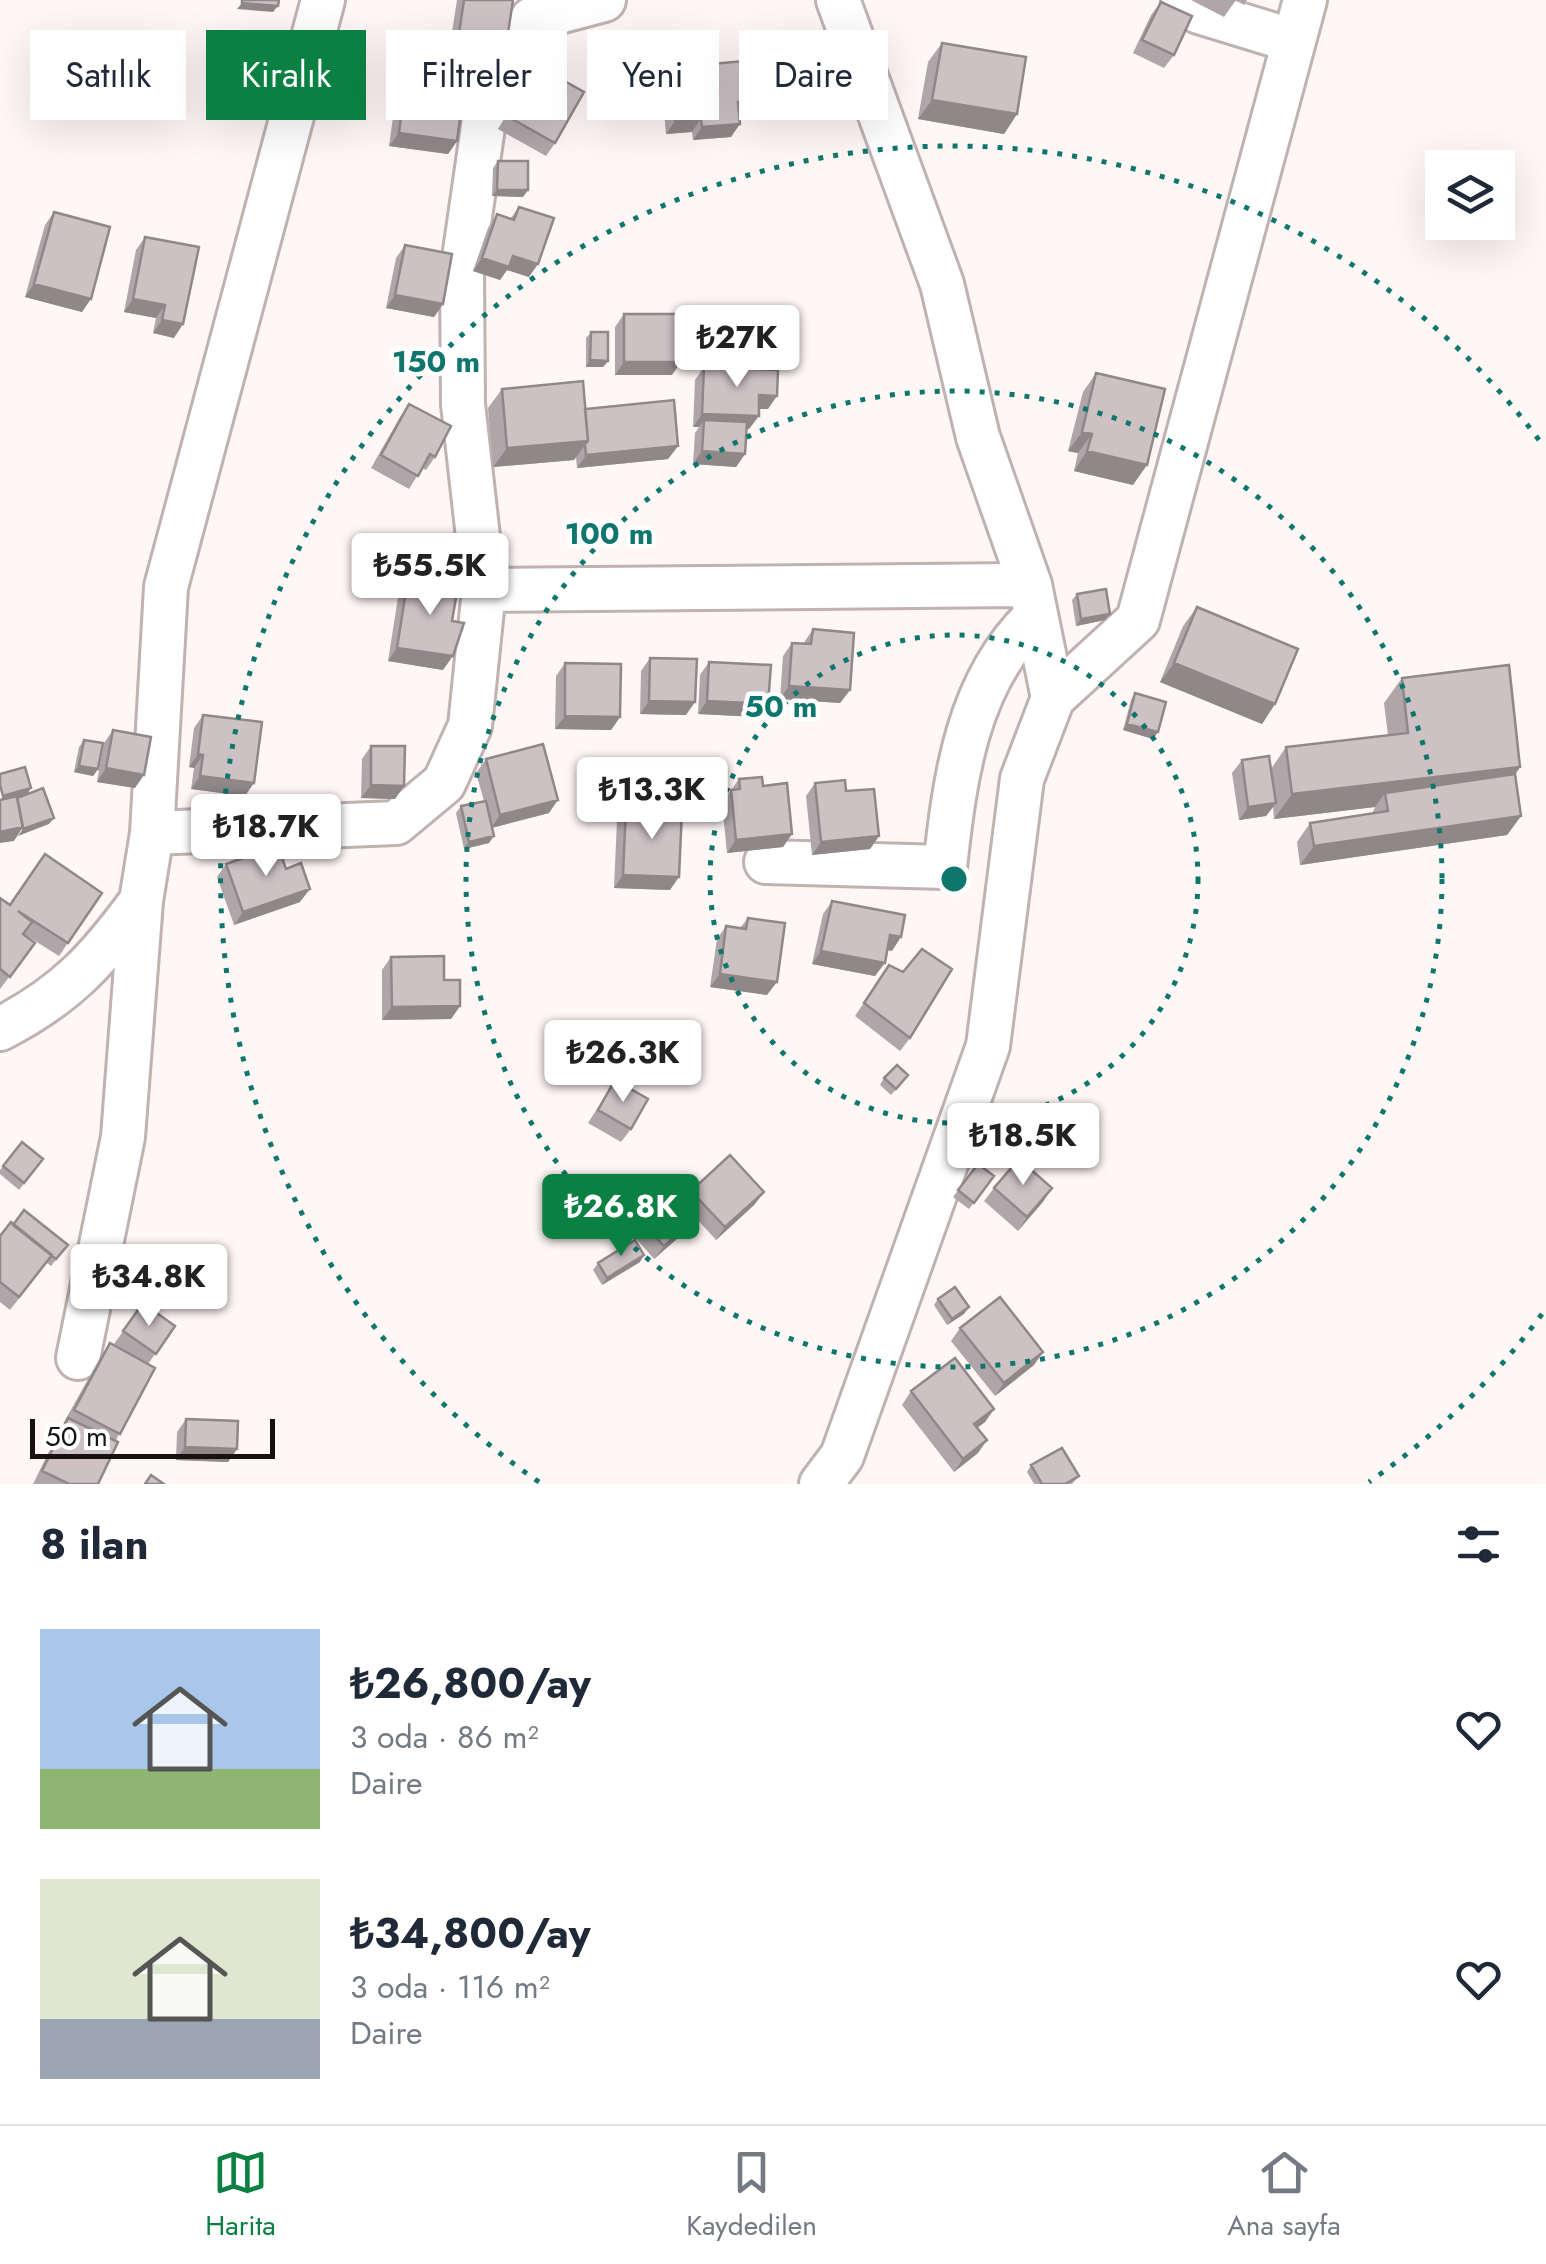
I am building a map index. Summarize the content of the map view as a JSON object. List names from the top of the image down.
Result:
{
  "scale_bar": "50 m",
  "page": {
    "chip": [
      "Satılık",
      "Kiralık",
      "Filtreler",
      "Yeni",
      "Daire"
    ],
    "price": [
      "₺27K",
      "₺55.5K",
      "₺13.3K",
      "₺18.7K",
      "₺26.3K",
      "₺18.5K",
      "₺26.8K",
      "₺34.8K"
    ],
    "scale": "50 m",
    "heading": "8 ilan",
    "list": [
      {
        "name": "₺26,800/ay",
        "note": "3 oda · 86 m² · Daire"
      },
      {
        "name": "₺34,800/ay",
        "note": "3 oda · 116 m² · Daire"
      }
    ],
    "tabs": ["Harita", "Kaydedilen", "Ana sayfa"]
  },
  "rings": ["150 m", "100 m", "50 m"]
}
